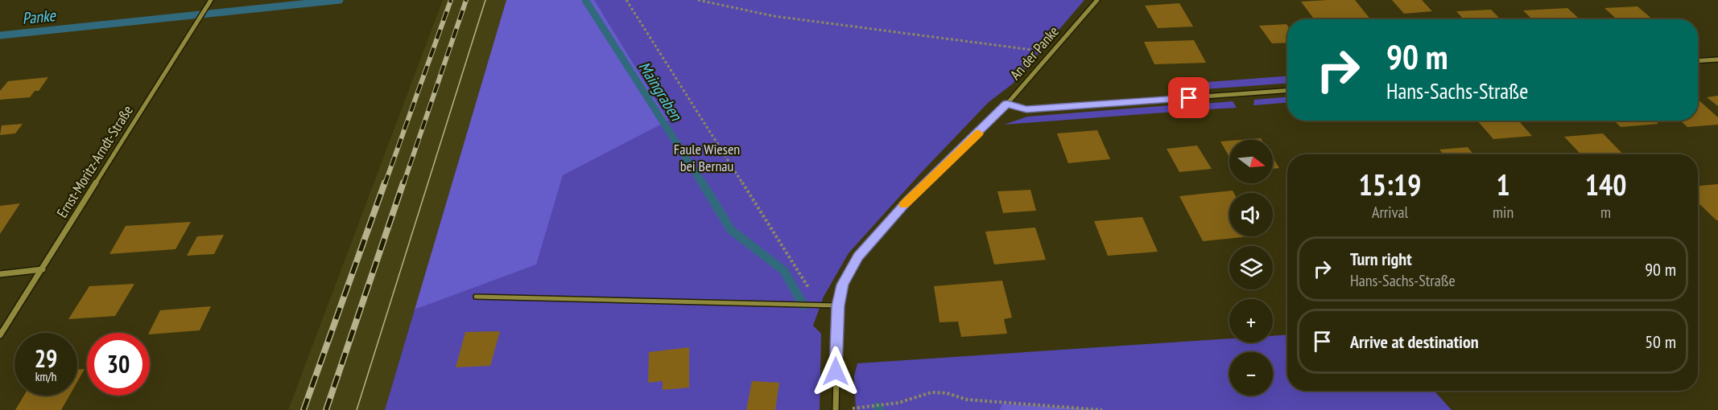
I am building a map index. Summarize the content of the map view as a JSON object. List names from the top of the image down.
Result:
{
  "streets": {
    "street": ["An der Panke", "Ernst-Moritz-Arndt-Straße"]
  },
  "water": ["Panke", "Maingraben"],
  "parks": ["Faule Wiesen bei Bernau"],
  "north": "right",
  "page": {
    "turn": ["90 m", "Hans-Sachs-Straße"],
    "map_buttons": ["+", "−"],
    "eta": [
      "15:19",
      "Arrival",
      "1",
      "min",
      "140",
      "m"
    ],
    "list": [
      {
        "name": "Turn right",
        "note": "Hans-Sachs-Straße",
        "value": "90 m"
      },
      {
        "name": "Arrive at destination",
        "value": "50 m"
      }
    ],
    "speed": "29 km/h",
    "limit": "30"
  }
}
